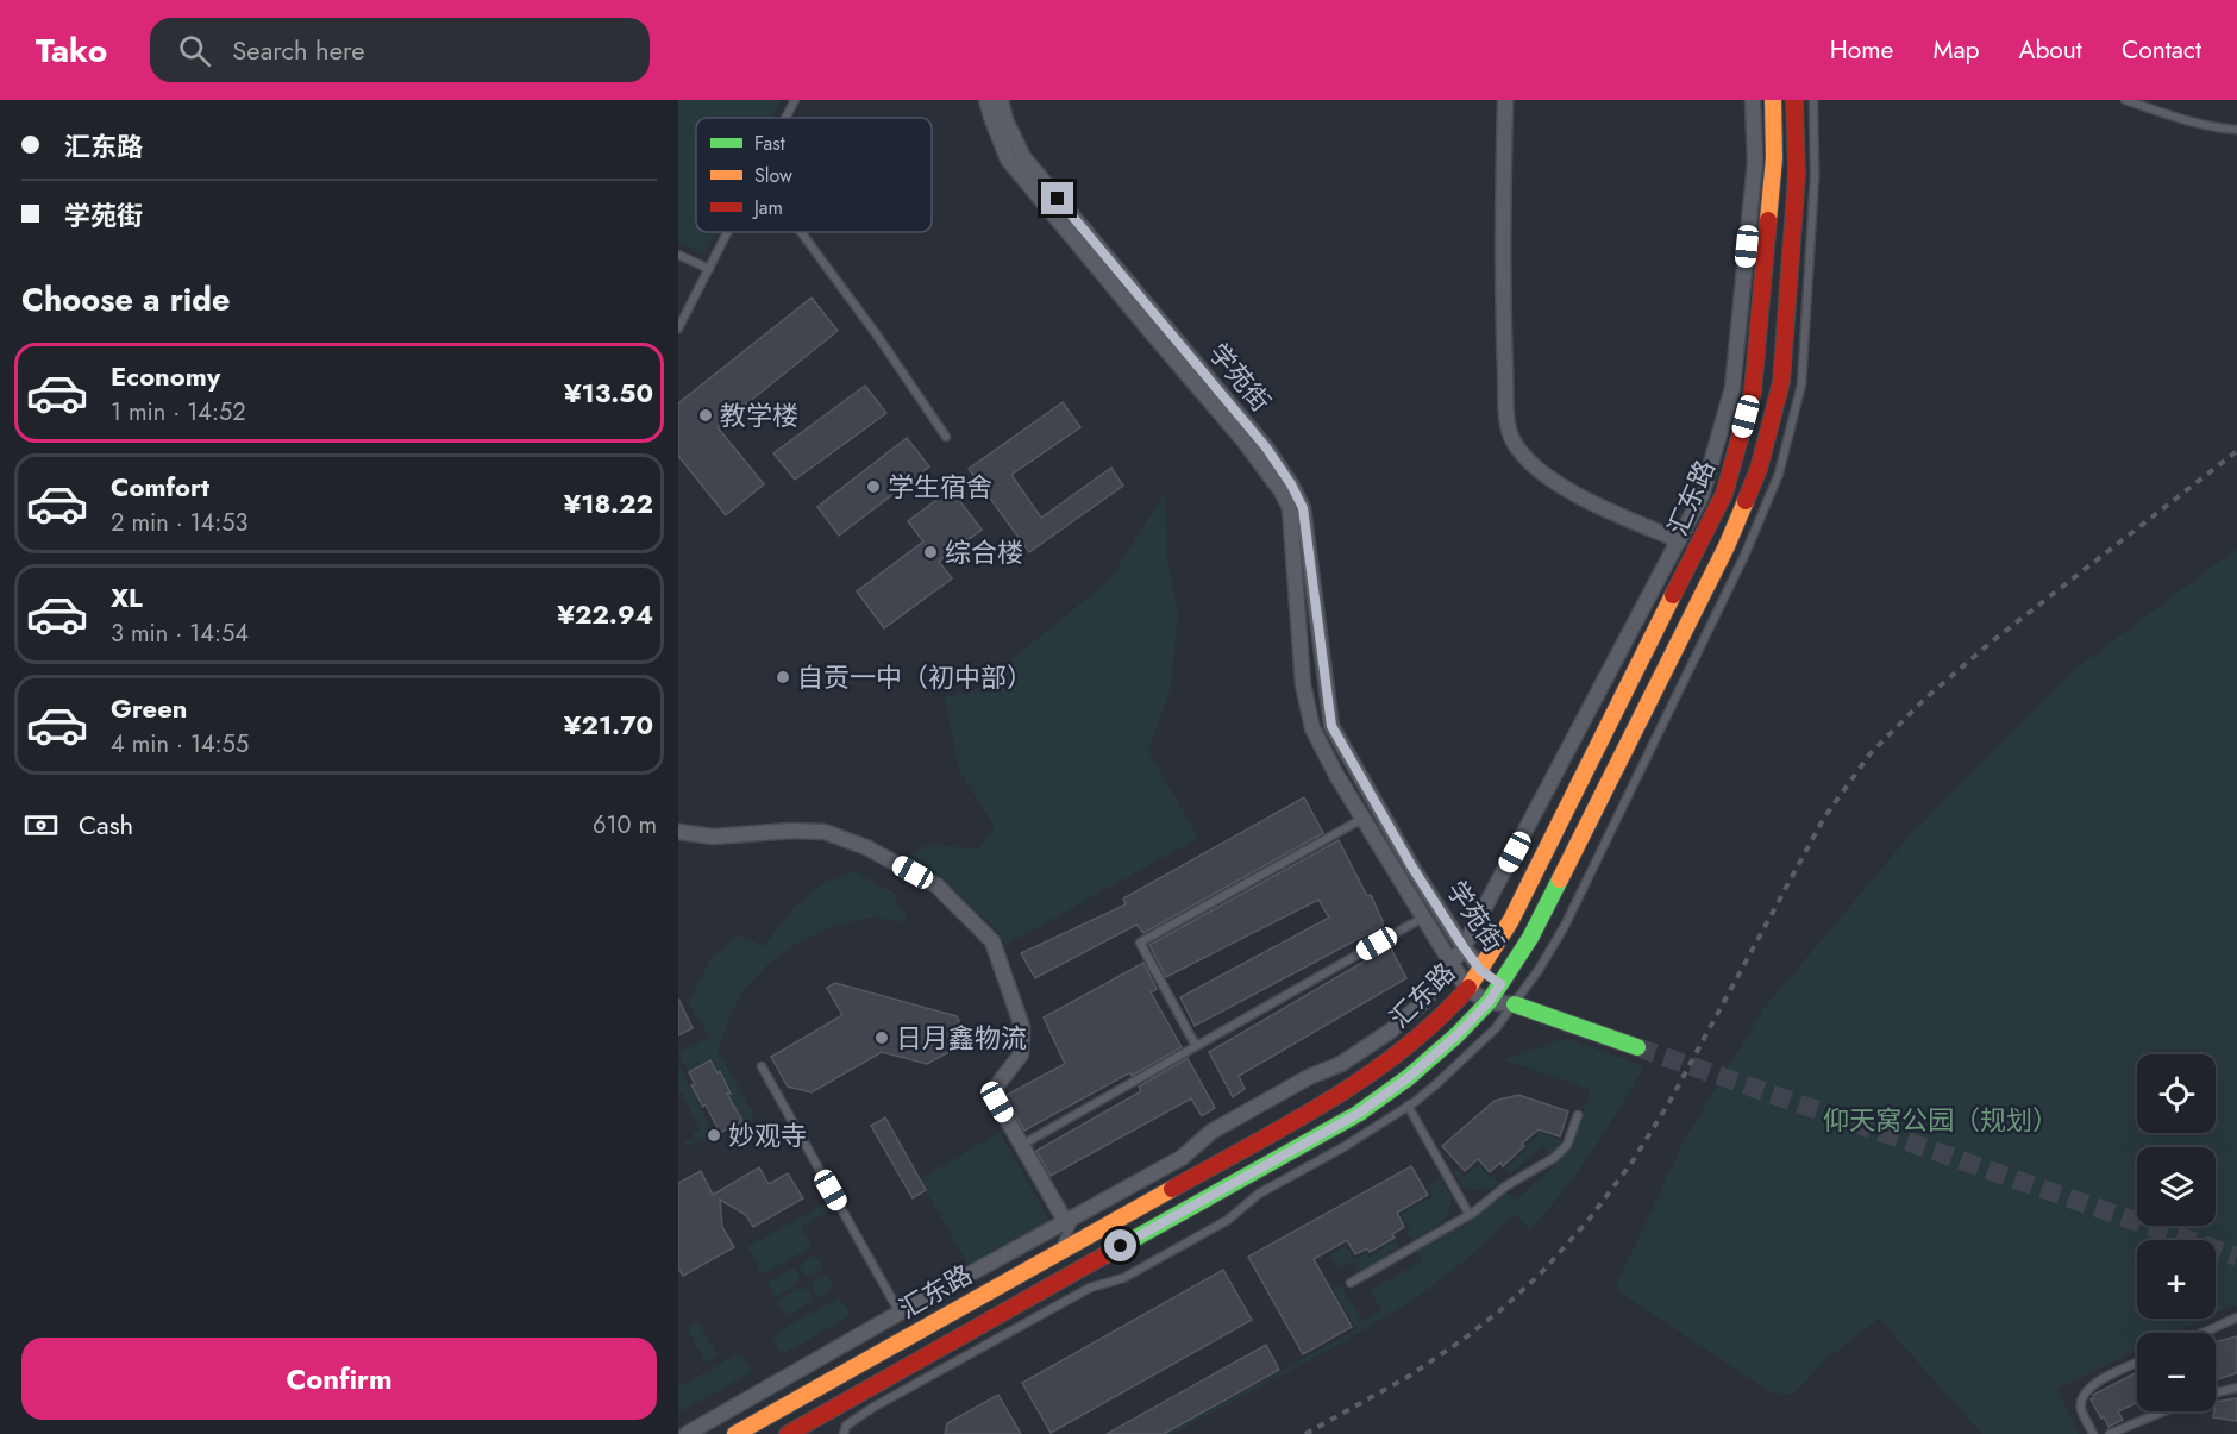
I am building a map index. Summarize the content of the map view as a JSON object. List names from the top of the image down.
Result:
{
  "streets": {
    "main road": ["汇东路"],
    "street": ["学苑街"]
  },
  "crossings": [
    ["学苑街", "汇东路"]
  ],
  "parks": ["仰天窝公园（规划）"],
  "places": [
    "教学楼",
    "学生宿舍",
    "综合楼",
    "自贡一中（初中部）",
    "日月鑫物流",
    "妙观寺"
  ],
  "legend": ["Fast", "Slow", "Jam"],
  "page": {
    "header": "Tako",
    "search": "Search here",
    "nav": [
      "Home",
      "Map",
      "About",
      "Contact"
    ],
    "banner": ["汇东路", "学苑街"],
    "heading": "Choose a ride",
    "list": [
      {
        "name": "Economy",
        "note": "1 min · 14:52",
        "value": "¥13.50"
      },
      {
        "name": "Comfort",
        "note": "2 min · 14:53",
        "value": "¥18.22"
      },
      {
        "name": "XL",
        "note": "3 min · 14:54",
        "value": "¥22.94"
      },
      {
        "name": "Green",
        "note": "4 min · 14:55",
        "value": "¥21.70"
      }
    ],
    "pay": ["Cash", "610 m"],
    "map_buttons": ["+", "−"],
    "buttons": "Confirm"
  }
}
